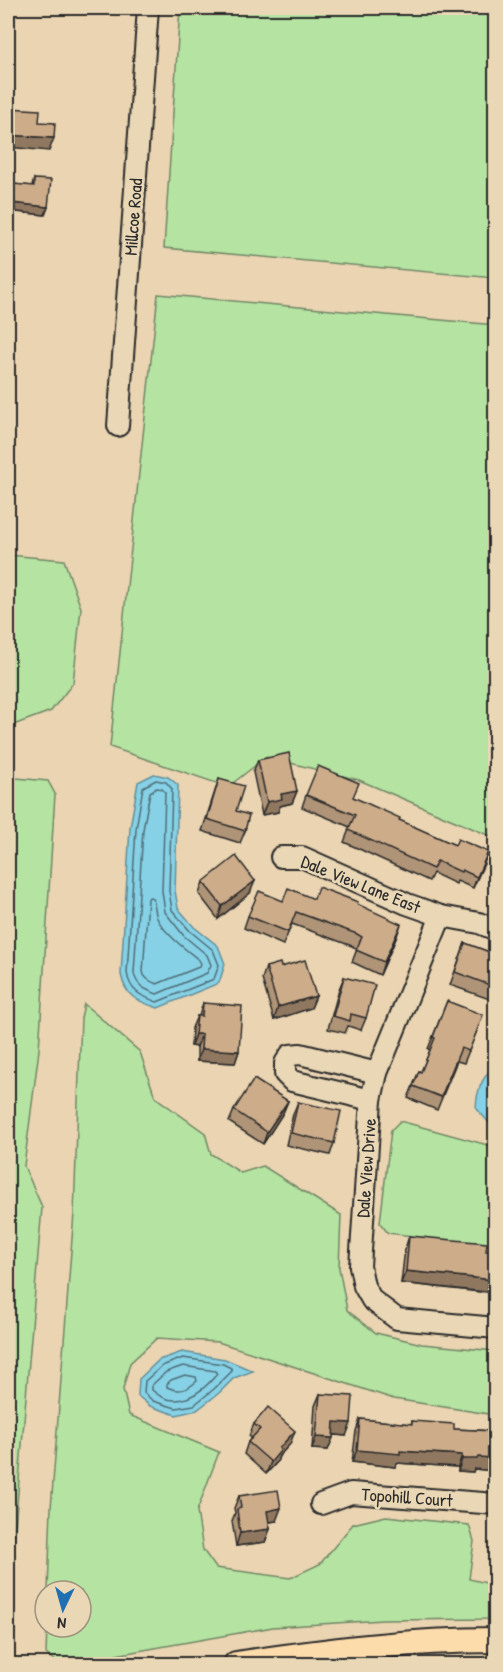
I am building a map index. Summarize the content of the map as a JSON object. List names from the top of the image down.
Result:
{
  "streets": {
    "street": [
      "Millcoe Road",
      "Dale View Lane East",
      "Dale View Drive",
      "Topohill Court"
    ]
  },
  "crossings": [
    ["Dale View Lane East", "Dale View Drive"]
  ],
  "north": "bottom"
}
